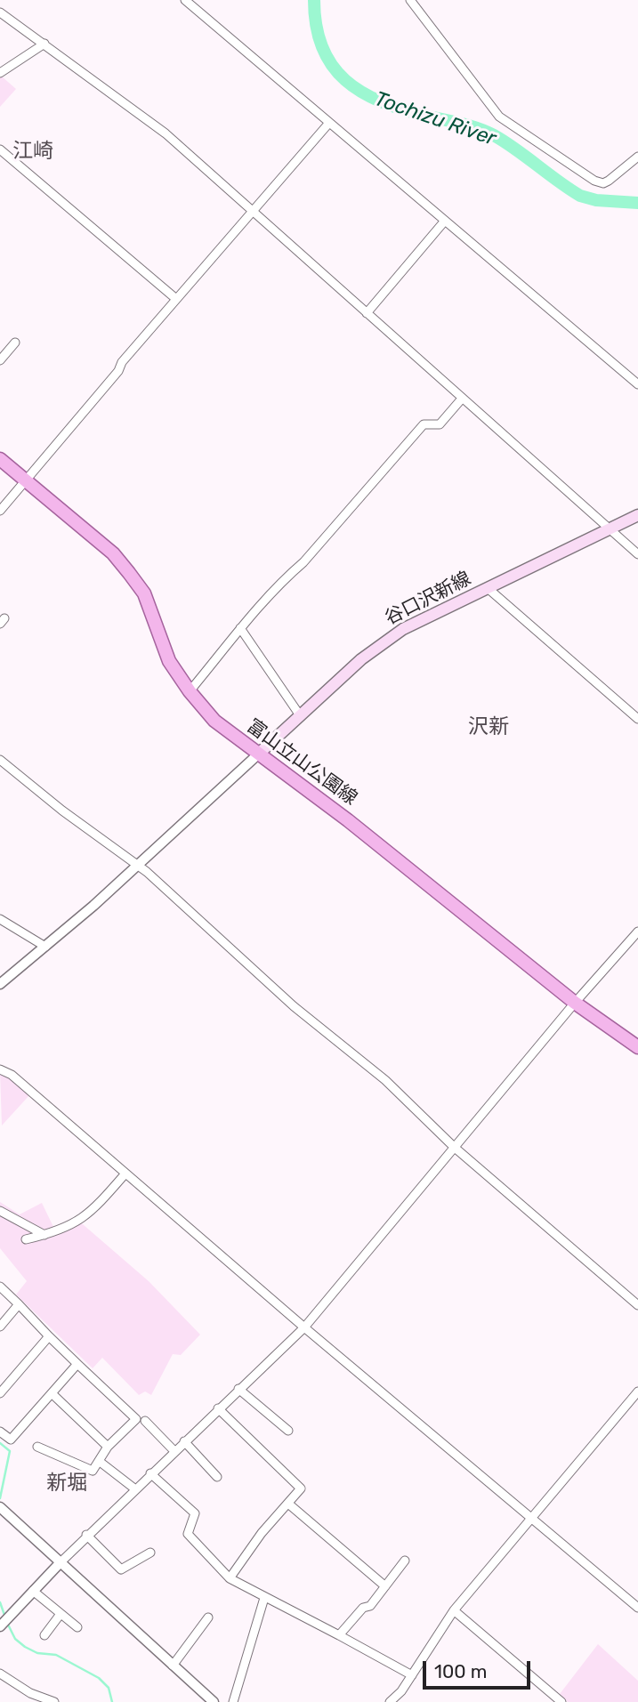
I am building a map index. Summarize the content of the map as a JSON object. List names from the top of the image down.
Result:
{
  "streets": {
    "main road": ["谷口沢新線", "富山立山公園線"]
  },
  "crossings": [
    ["谷口沢新線", "富山立山公園線"]
  ],
  "districts": ["江崎", "沢新", "新堀"],
  "water": ["Tochizu River"],
  "scale_bar": "100 m"
}
